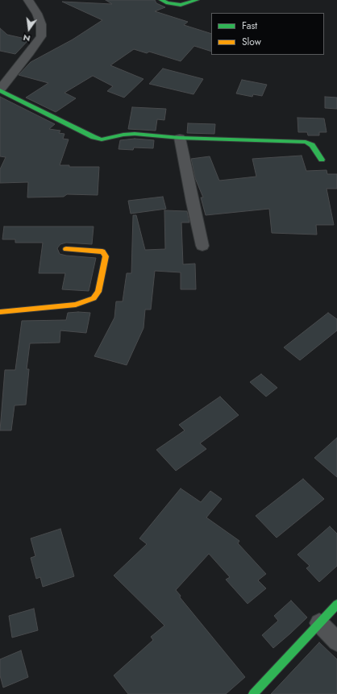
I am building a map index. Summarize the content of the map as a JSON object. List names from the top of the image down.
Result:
{
  "legend": ["Fast", "Slow"],
  "north": "bottom"
}
